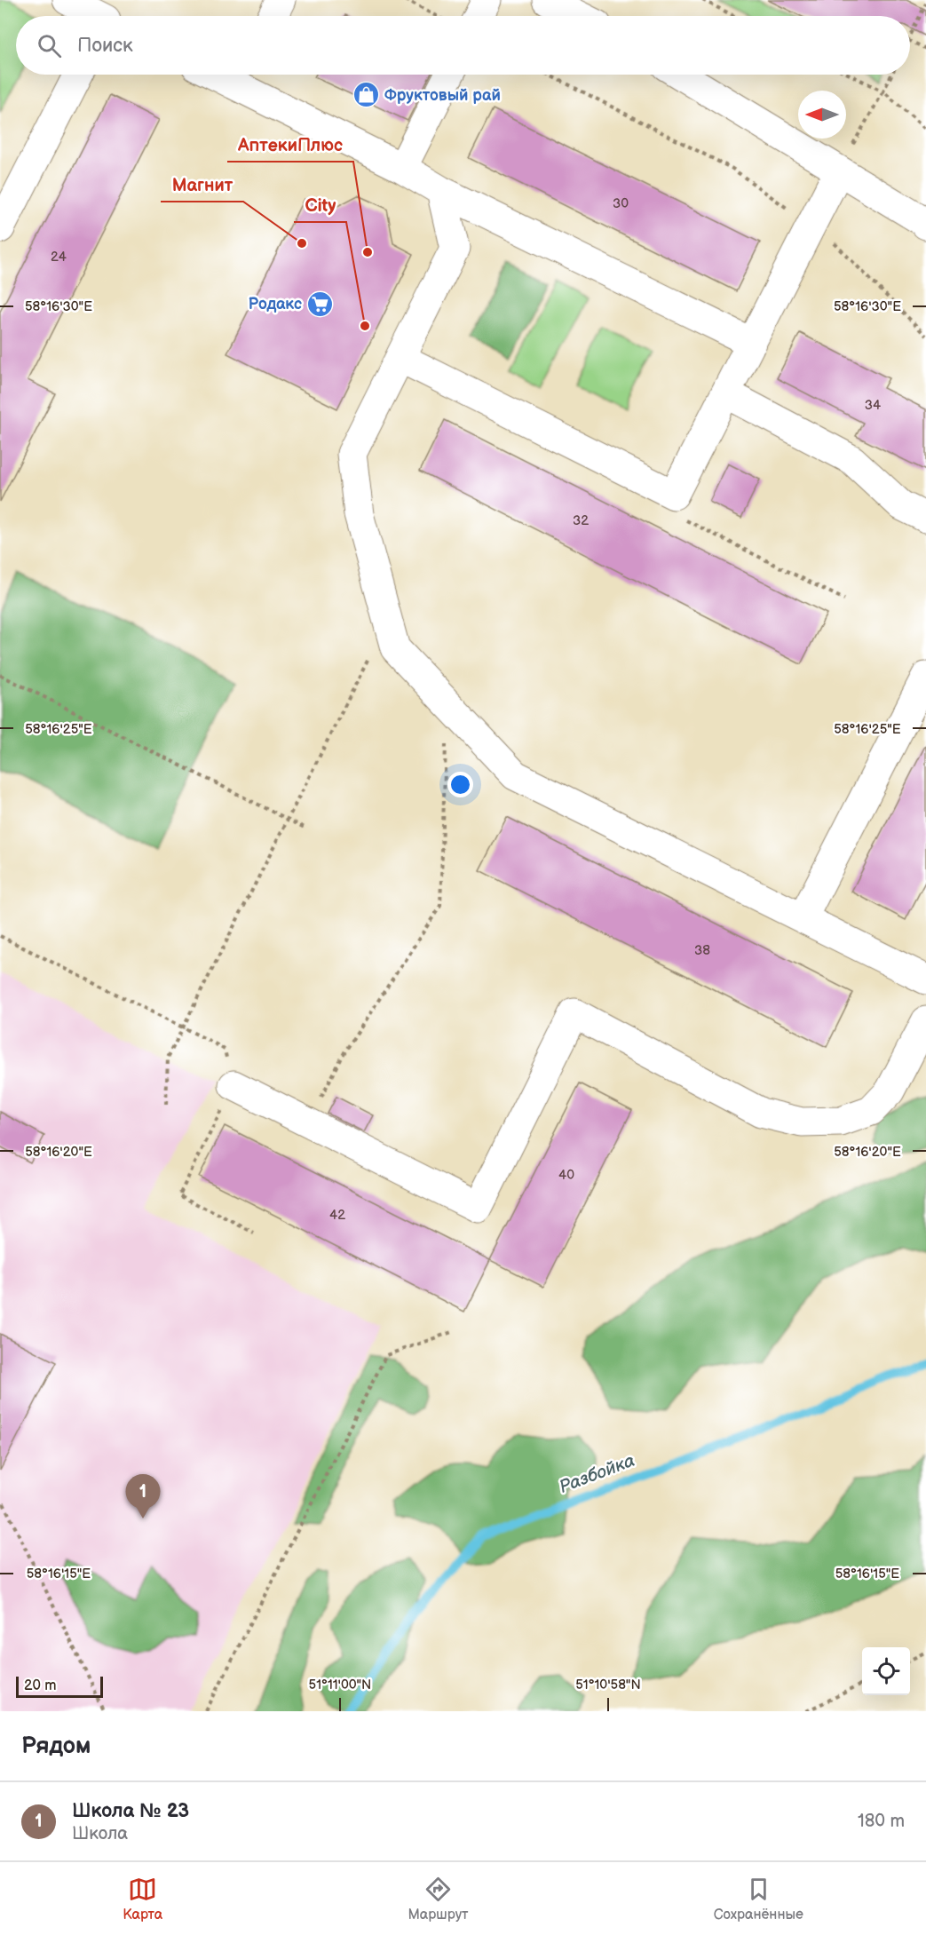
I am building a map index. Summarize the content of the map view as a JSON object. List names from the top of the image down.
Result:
{
  "water": ["Разбойка"],
  "places": {
    "shop": ["Фруктовый рай"],
    "other": ["Магнит", "АптекиПлюс", "City"],
    "supermarket": ["Родакс"]
  },
  "house_numbers": [
    "30",
    "24",
    "34",
    "32",
    "38",
    "40",
    "42"
  ],
  "scale_bar": "20 m",
  "north": "left",
  "page": {
    "search": "Поиск",
    "pins": "1",
    "scale": "20 m",
    "heading": "Рядом",
    "list": [
      {
        "mark": "1",
        "name": "Школа № 23",
        "note": "Школа",
        "value": "180 m"
      }
    ],
    "nav": ["Карта", "Маршрут", "Сохранённые"]
  },
  "coordinates": [
    "58°16'30\"E",
    "58°16'25\"E",
    "58°16'20\"E",
    "58°16'15\"E",
    "51°11'00\"N",
    "51°10'58\"N"
  ]
}
